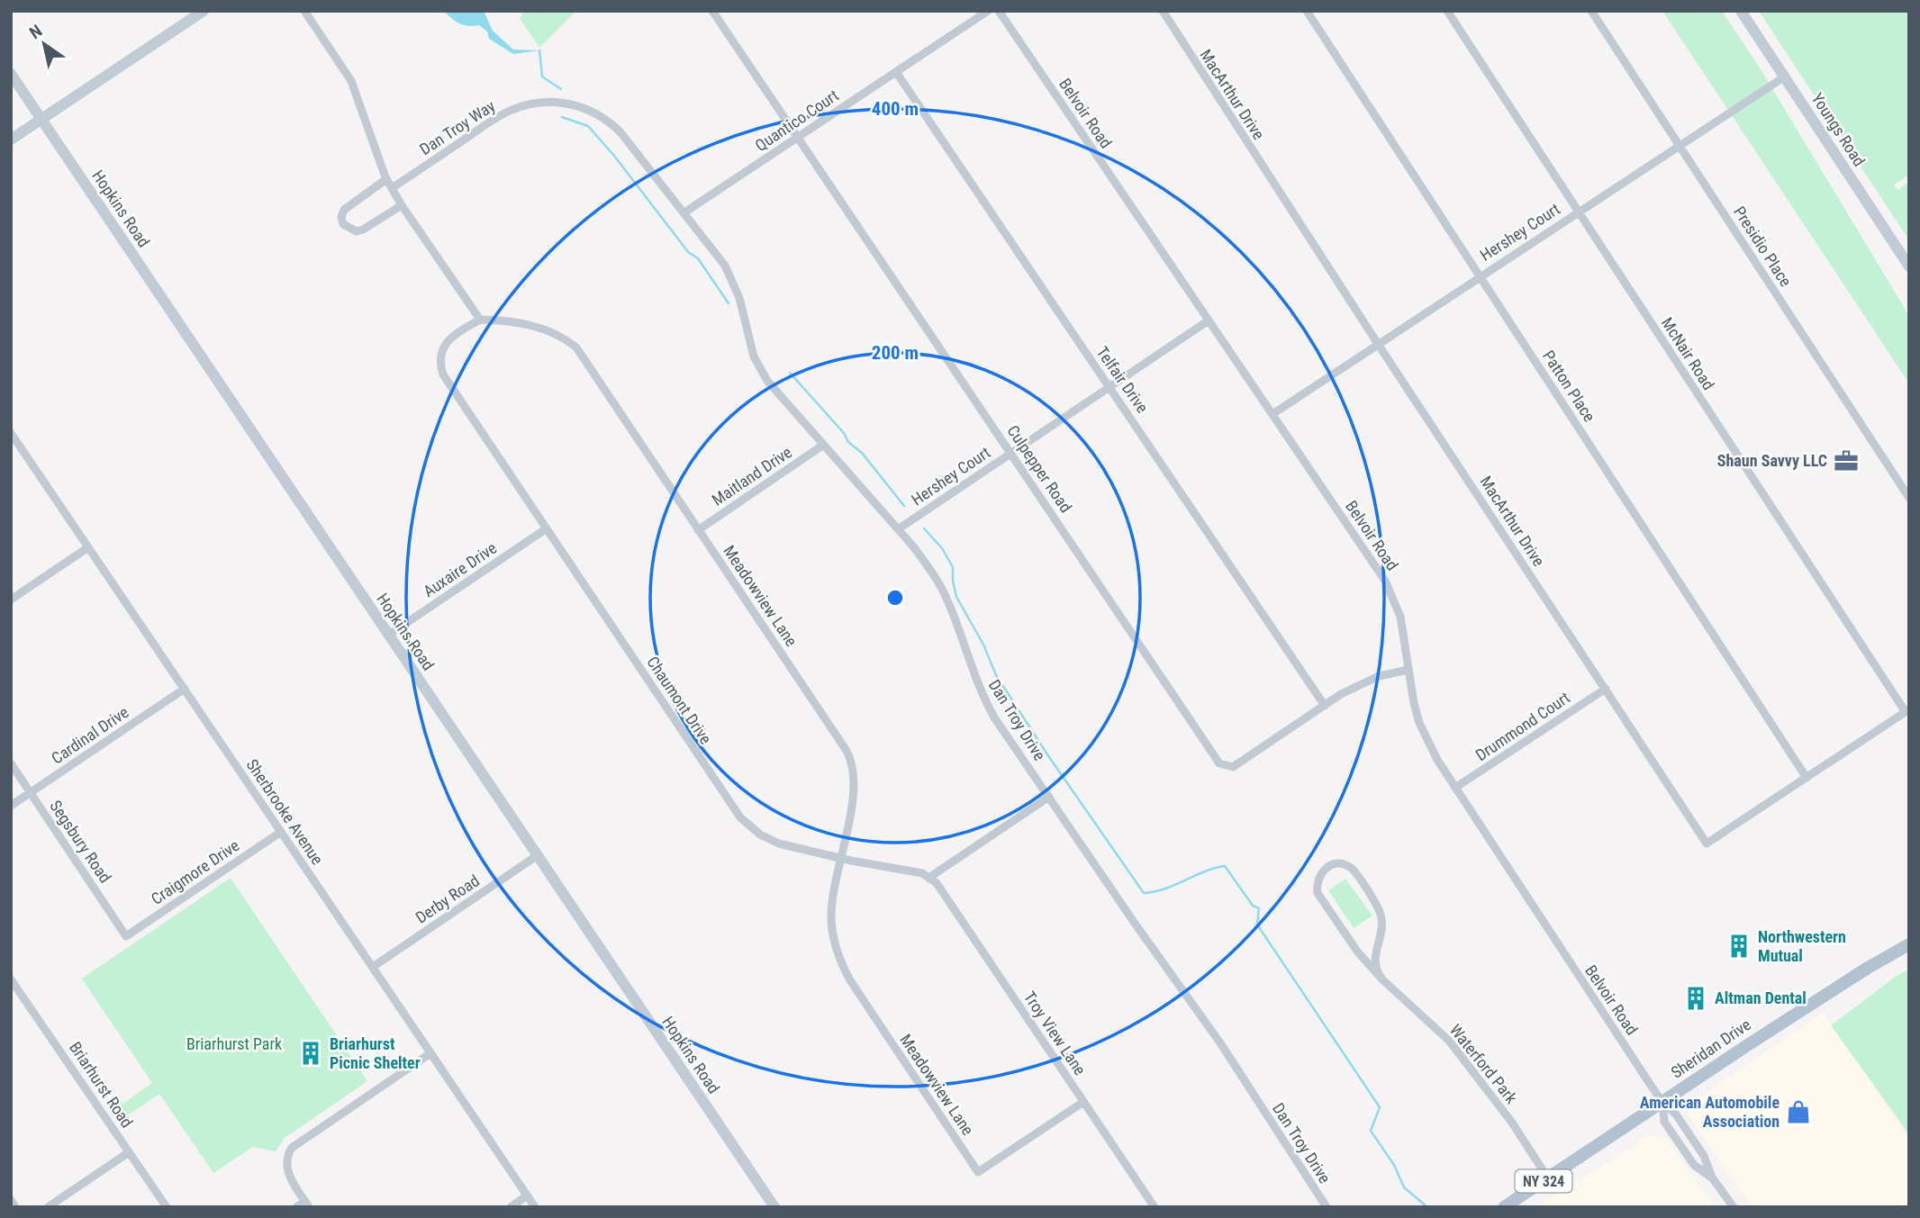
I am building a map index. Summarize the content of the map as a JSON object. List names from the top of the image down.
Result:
{
  "streets": {
    "main road": ["Sheridan Drive", "NY 324"],
    "street": [
      "MacArthur Drive",
      "Belvoir Road",
      "Quantico Court",
      "Dan Troy Way",
      "Youngs Road",
      "Hopkins Road",
      "Hershey Court",
      "Presidio Place",
      "McNair Road",
      "Telfair Drive",
      "Patton Place",
      "Culpepper Road",
      "Maitland Drive",
      "Auxaire Drive",
      "Meadowview Lane",
      "Chaumont Drive",
      "Dan Troy Drive",
      "Drummond Court",
      "Cardinal Drive",
      "Sherbrooke Avenue",
      "Segsbury Road",
      "Craigmore Drive",
      "Derby Road",
      "Troy View Lane",
      "Waterford Park",
      "Briarhurst Road"
    ]
  },
  "crossings": [
    ["MacArthur Drive", "Hershey Court"],
    ["MacArthur Drive", "McNair Road"],
    ["MacArthur Drive", "Patton Place"],
    ["MacArthur Drive", "Drummond Court"],
    ["Belvoir Road", "Hershey Court"],
    ["Belvoir Road", "Culpepper Road"],
    ["Belvoir Road", "Drummond Court"],
    ["Belvoir Road", "Sheridan Drive"],
    ["Quantico Court", "Dan Troy Way"],
    ["Quantico Court", "Telfair Drive"],
    ["Quantico Court", "Culpepper Road"],
    ["Quantico Court", "Dan Troy Drive"],
    ["Dan Troy Way", "Dan Troy Drive"],
    ["Youngs Road", "Hershey Court"],
    ["Hopkins Road", "Auxaire Drive"],
    ["Hopkins Road", "Derby Road"],
    ["Hershey Court", "Presidio Place"],
    ["Hershey Court", "McNair Road"],
    ["Hershey Court", "Telfair Drive"],
    ["Hershey Court", "Patton Place"],
    ["Hershey Court", "Culpepper Road"],
    ["Hershey Court", "Dan Troy Drive"],
    ["Telfair Drive", "Culpepper Road"],
    ["Maitland Drive", "Meadowview Lane"],
    ["Maitland Drive", "Dan Troy Drive"],
    ["Auxaire Drive", "Chaumont Drive"],
    ["Meadowview Lane", "Chaumont Drive"],
    ["Meadowview Lane", "Troy View Lane"],
    ["Chaumont Drive", "Troy View Lane"],
    ["Cardinal Drive", "Sherbrooke Avenue"],
    ["Cardinal Drive", "Segsbury Road"],
    ["Sherbrooke Avenue", "Craigmore Drive"],
    ["Sherbrooke Avenue", "Derby Road"],
    ["Segsbury Road", "Craigmore Drive"],
    ["Sheridan Drive", "Waterford Park"]
  ],
  "parks": ["Briarhurst Park"],
  "places": {
    "office": ["Shaun Savvy LLC"],
    "building": ["Northwestern Mutual", "Altman Dental", "Briarhurst Picnic Shelter"],
    "shop": ["American Automobile Association"]
  },
  "north": "top left",
  "rings": ["400 m", "200 m"]
}
